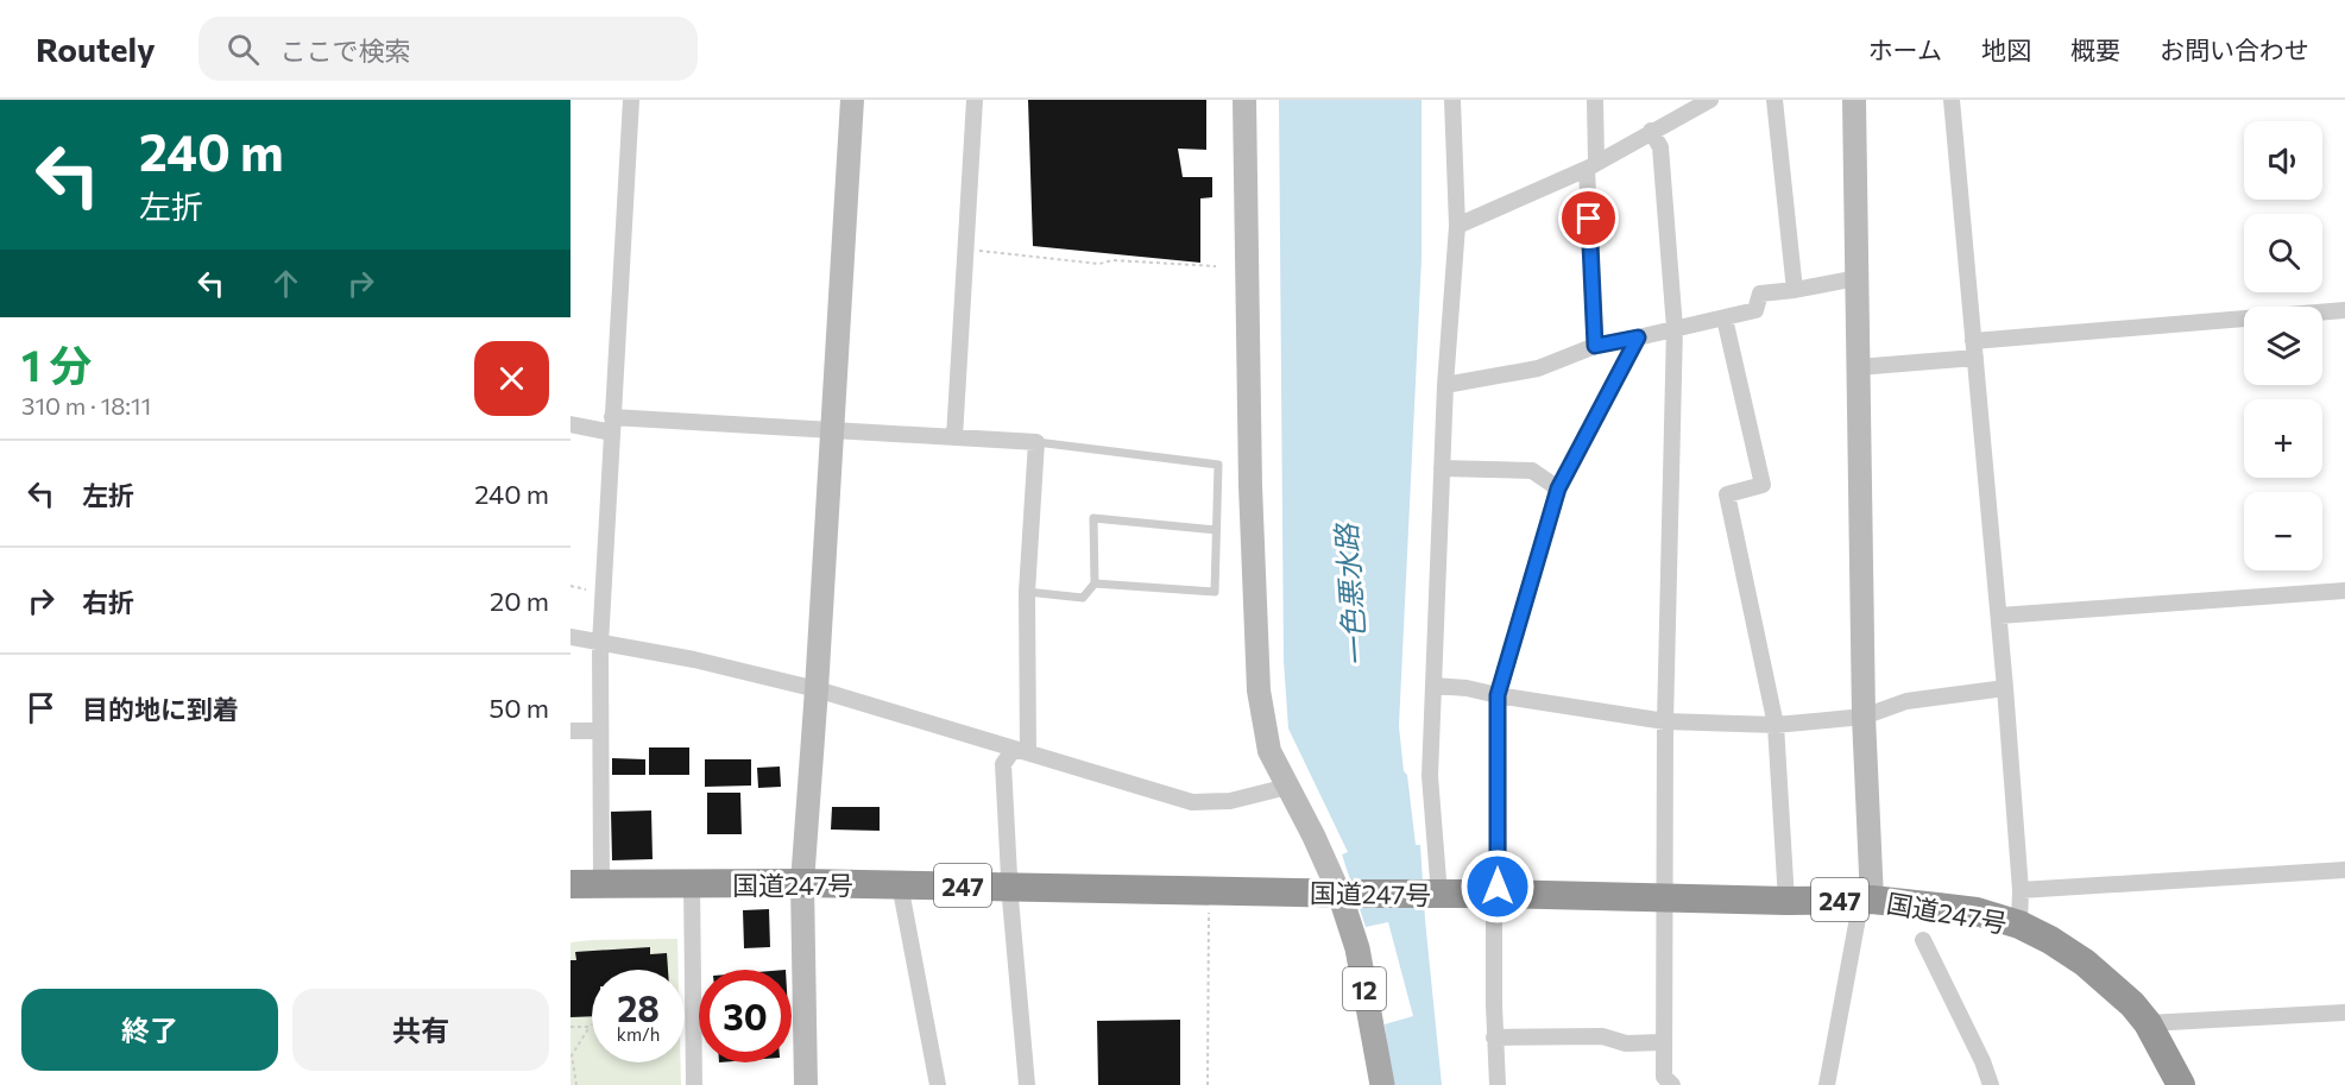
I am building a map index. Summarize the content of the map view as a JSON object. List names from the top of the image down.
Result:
{
  "streets": {
    "highway": ["国道247号", "247"],
    "main road": ["12"]
  },
  "crossings": [
    ["国道247号", "12"]
  ],
  "water": ["一色悪水路"],
  "page": {
    "header": "Routely",
    "search": "ここで検索",
    "nav": [
      "ホーム",
      "地図",
      "概要",
      "お問い合わせ"
    ],
    "turn": ["240 m", "左折"],
    "map_buttons": ["+", "−"],
    "heading": ["1 分", "310 m · 18:11"],
    "list": [
      {
        "name": "左折",
        "value": "240 m"
      },
      {
        "name": "右折",
        "value": "20 m"
      },
      {
        "name": "目的地に到着",
        "value": "50 m"
      }
    ],
    "speed": "28 km/h",
    "limit": "30",
    "buttons": ["終了", "共有"]
  }
}
